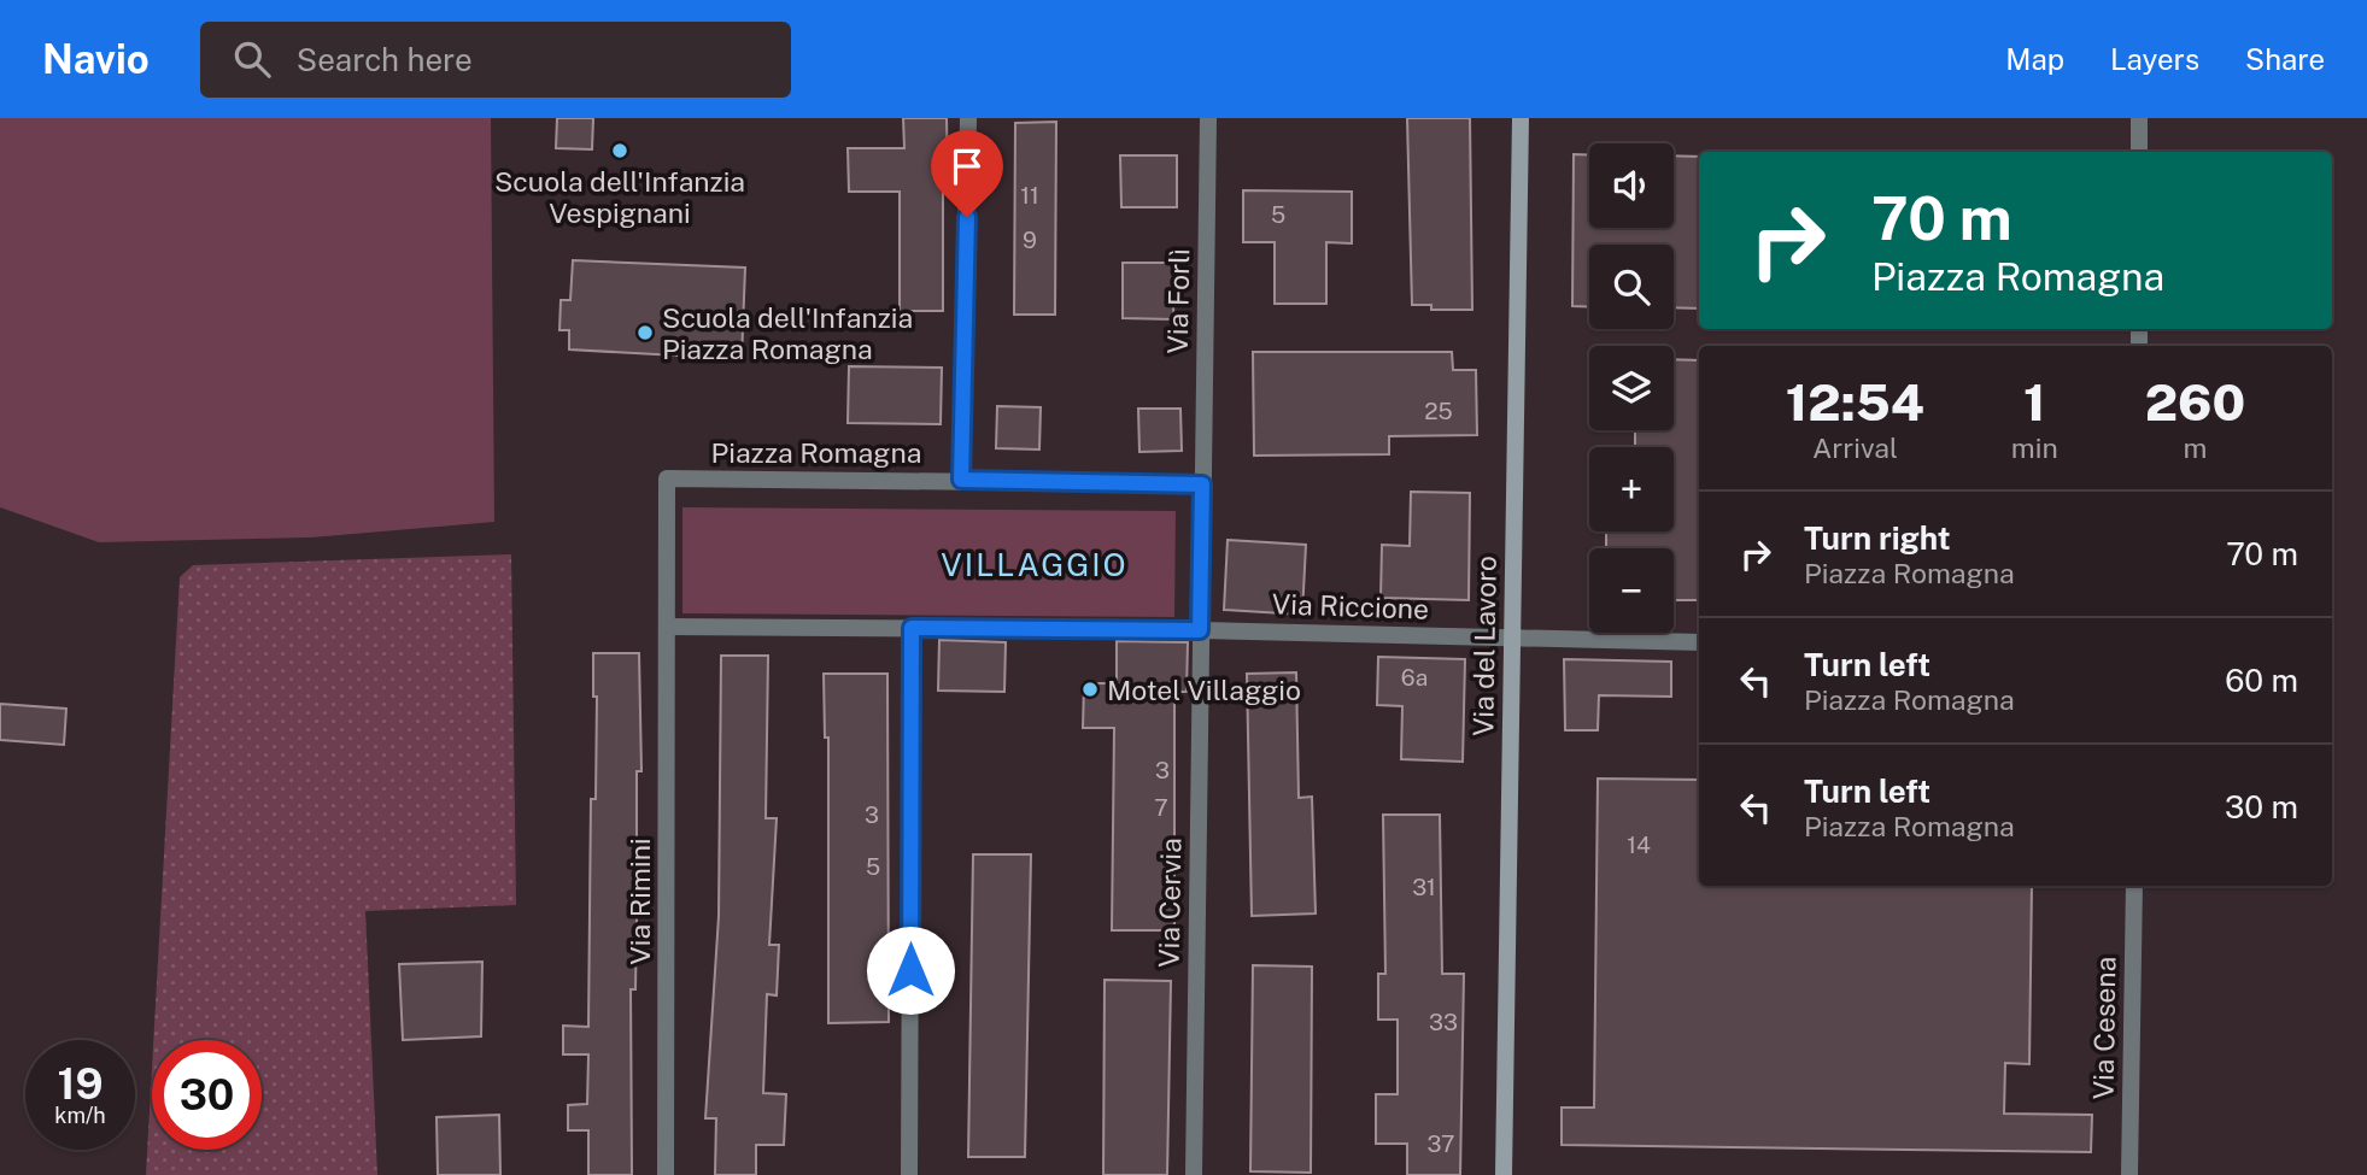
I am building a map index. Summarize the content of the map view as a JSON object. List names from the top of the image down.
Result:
{
  "streets": {
    "main road": ["Via del Lavoro"],
    "street": [
      "Via Forlì",
      "Piazza Romagna",
      "Via Riccione",
      "Via Rimini",
      "Via Cervia",
      "Via Cesena"
    ]
  },
  "crossings": [
    ["Via Forlì", "Piazza Romagna"],
    ["Piazza Romagna", "Via Rimini"],
    ["Via Riccione", "Via del Lavoro"],
    ["Via Riccione", "Via Cervia"]
  ],
  "districts": ["VILLAGGIO"],
  "places": ["Scuola dell'Infanzia Vespignani", "Scuola dell'Infanzia Piazza Romagna", "Motel Villaggio"],
  "house_numbers": [
    "11",
    "5",
    "9",
    "25",
    "6a",
    "3",
    "7",
    "3",
    "14",
    "5",
    "31",
    "33",
    "37"
  ],
  "page": {
    "header": "Navio",
    "search": "Search here",
    "nav": ["Map", "Layers", "Share"],
    "map_buttons": ["+", "−"],
    "turn": ["70 m", "Piazza Romagna"],
    "eta": [
      "12:54",
      "Arrival",
      "1",
      "min",
      "260",
      "m"
    ],
    "list": [
      {
        "name": "Turn right",
        "note": "Piazza Romagna",
        "value": "70 m"
      },
      {
        "name": "Turn left",
        "note": "Piazza Romagna",
        "value": "60 m"
      },
      {
        "name": "Turn left",
        "note": "Piazza Romagna",
        "value": "30 m"
      }
    ],
    "speed": "19 km/h",
    "limit": "30"
  }
}
